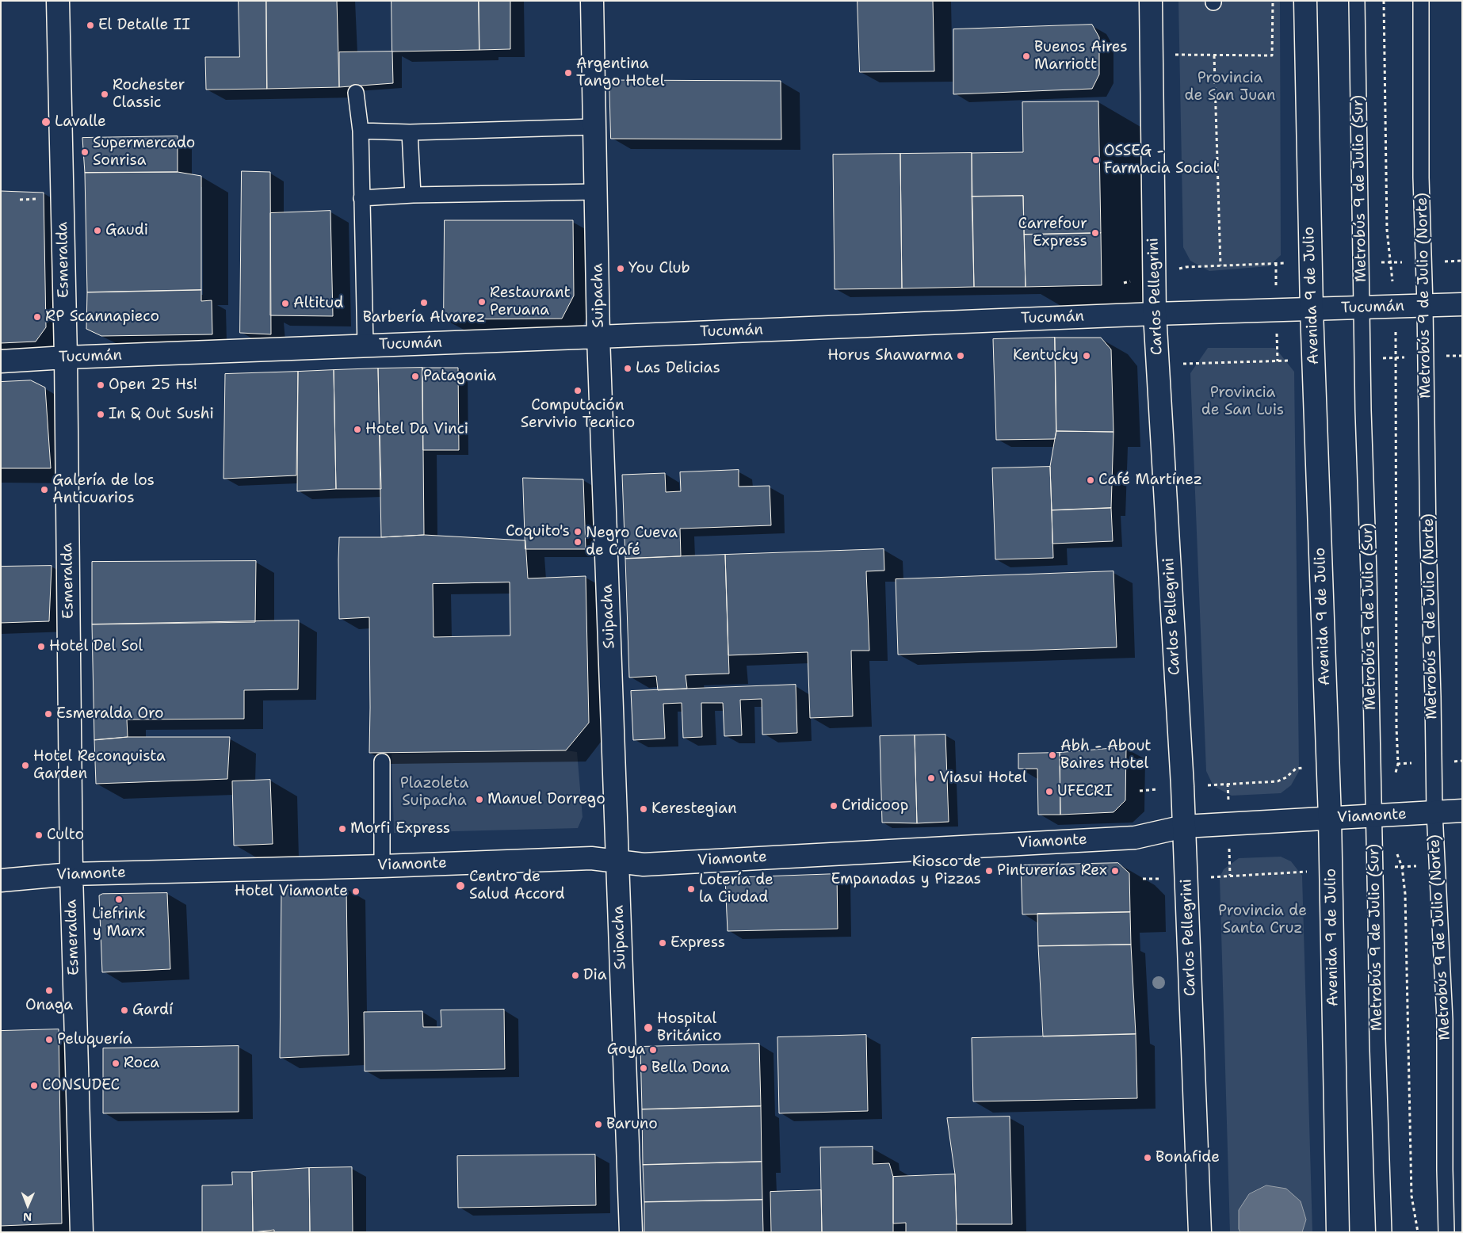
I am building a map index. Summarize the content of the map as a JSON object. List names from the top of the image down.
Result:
{
  "streets": {
    "main road": [
      "Esmeralda",
      "Suipacha",
      "Avenida 9 de Julio",
      "Carlos Pellegrini",
      "Tucumán",
      "Viamonte"
    ],
    "lane": ["Metrobús 9 de Julio (Sur)", "Metrobús 9 de Julio (Norte)"]
  },
  "crossings": [
    ["Metrobús 9 de Julio (Sur)", "Tucumán"],
    ["Metrobús 9 de Julio (Sur)", "Viamonte"],
    ["Esmeralda", "Tucumán"],
    ["Esmeralda", "Viamonte"],
    ["Suipacha", "Tucumán"],
    ["Suipacha", "Viamonte"],
    ["Avenida 9 de Julio", "Tucumán"],
    ["Avenida 9 de Julio", "Viamonte"],
    ["Metrobús 9 de Julio (Norte)", "Tucumán"],
    ["Metrobús 9 de Julio (Norte)", "Viamonte"],
    ["Carlos Pellegrini", "Tucumán"],
    ["Carlos Pellegrini", "Viamonte"]
  ],
  "parks": [
    "Provincia de San Juan",
    "Provincia de San Luis",
    "Plazoleta Suipacha",
    "Provincia de Santa Cruz"
  ],
  "places": [
    "El Detalle II",
    "Buenos Aires Marriott",
    "Argentina Tango Hotel",
    "Rochester Classic",
    "Lavalle",
    "Supermercado Sonrisa",
    "OSSEG - Farmacia Social",
    "Gaudi",
    "Carrefour Express",
    "You Club",
    "Restaurant Peruana",
    "Barbería Alvarez",
    "Altitud",
    "RP Scannapieco",
    "Horus Shawarma",
    "Kentucky",
    "Las Delicias",
    "Patagonia",
    "Open 25 Hs!",
    "Computación Servivio Tecnico",
    "In & Out Sushi",
    "Hotel Da Vinci",
    "Café Martínez",
    "Galería de los Anticuarios",
    "Coquito's",
    "Negro Cueva de Café",
    "Hotel Del Sol",
    "Esmeralda Oro",
    "Abh - About Baires Hotel",
    "Hotel Reconquista Garden",
    "Viasui Hotel",
    "UFECRI",
    "Manuel Dorrego",
    "Cridicoop",
    "Kerestegian",
    "Morfi Express",
    "Culto",
    "Kiosco de Empanadas y Pizzas",
    "Pinturerías Rex",
    "Centro de Salud Accord",
    "Lotería de la Ciudad",
    "Hotel Viamonte",
    "Liefrink y Marx",
    "Express",
    "Dia",
    "Onaga",
    "Gardí",
    "Hospital Británico",
    "Peluquería",
    "Goya",
    "Roca",
    "Bella Dona",
    "CONSUDEC",
    "Baruno",
    "Bonafide"
  ],
  "north": "bottom"
}
